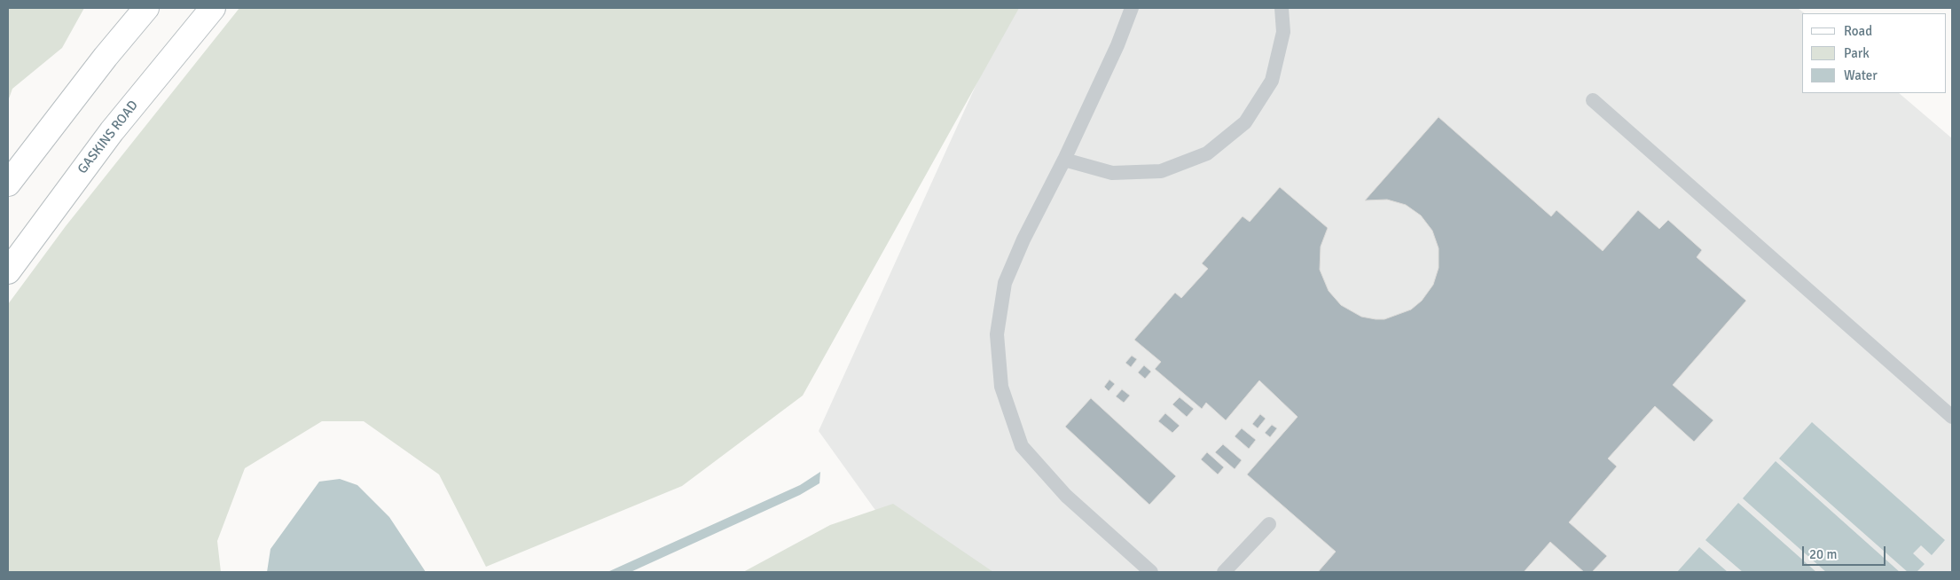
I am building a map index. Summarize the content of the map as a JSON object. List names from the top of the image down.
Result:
{
  "streets": {
    "main road": ["GASKINS ROAD"]
  },
  "legend": ["Road", "Park", "Water"],
  "scale_bar": "20 m"
}
